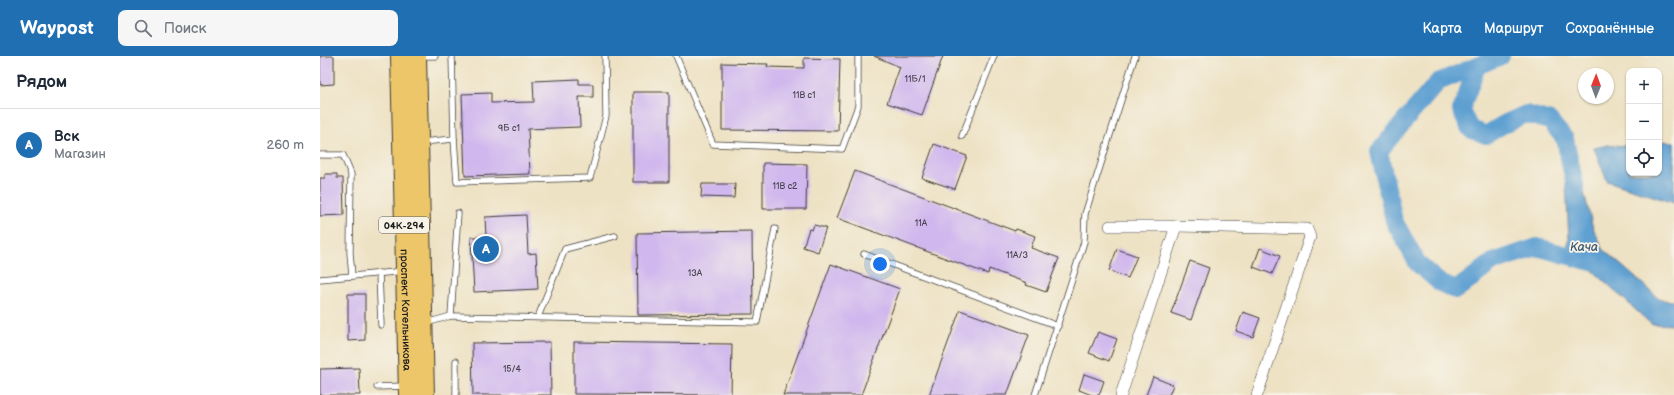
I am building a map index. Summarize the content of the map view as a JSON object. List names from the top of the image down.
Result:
{
  "streets": {
    "highway": ["04К-294", "проспект Котельникова"]
  },
  "water": ["Кача"],
  "house_numbers": [
    "11Б/1",
    "11В с1",
    "9Б с1",
    "11В с2",
    "11А",
    "11А/3",
    "13А",
    "15/4"
  ],
  "north": "top",
  "page": {
    "header": "Waypost",
    "search": "Поиск",
    "nav": ["Карта", "Маршрут", "Сохранённые"],
    "heading": "Рядом",
    "map_buttons": ["+", "−"],
    "list": [
      {
        "mark": "A",
        "name": "Вск",
        "note": "Магазин",
        "value": "260 m"
      }
    ],
    "pins": "A"
  }
}
